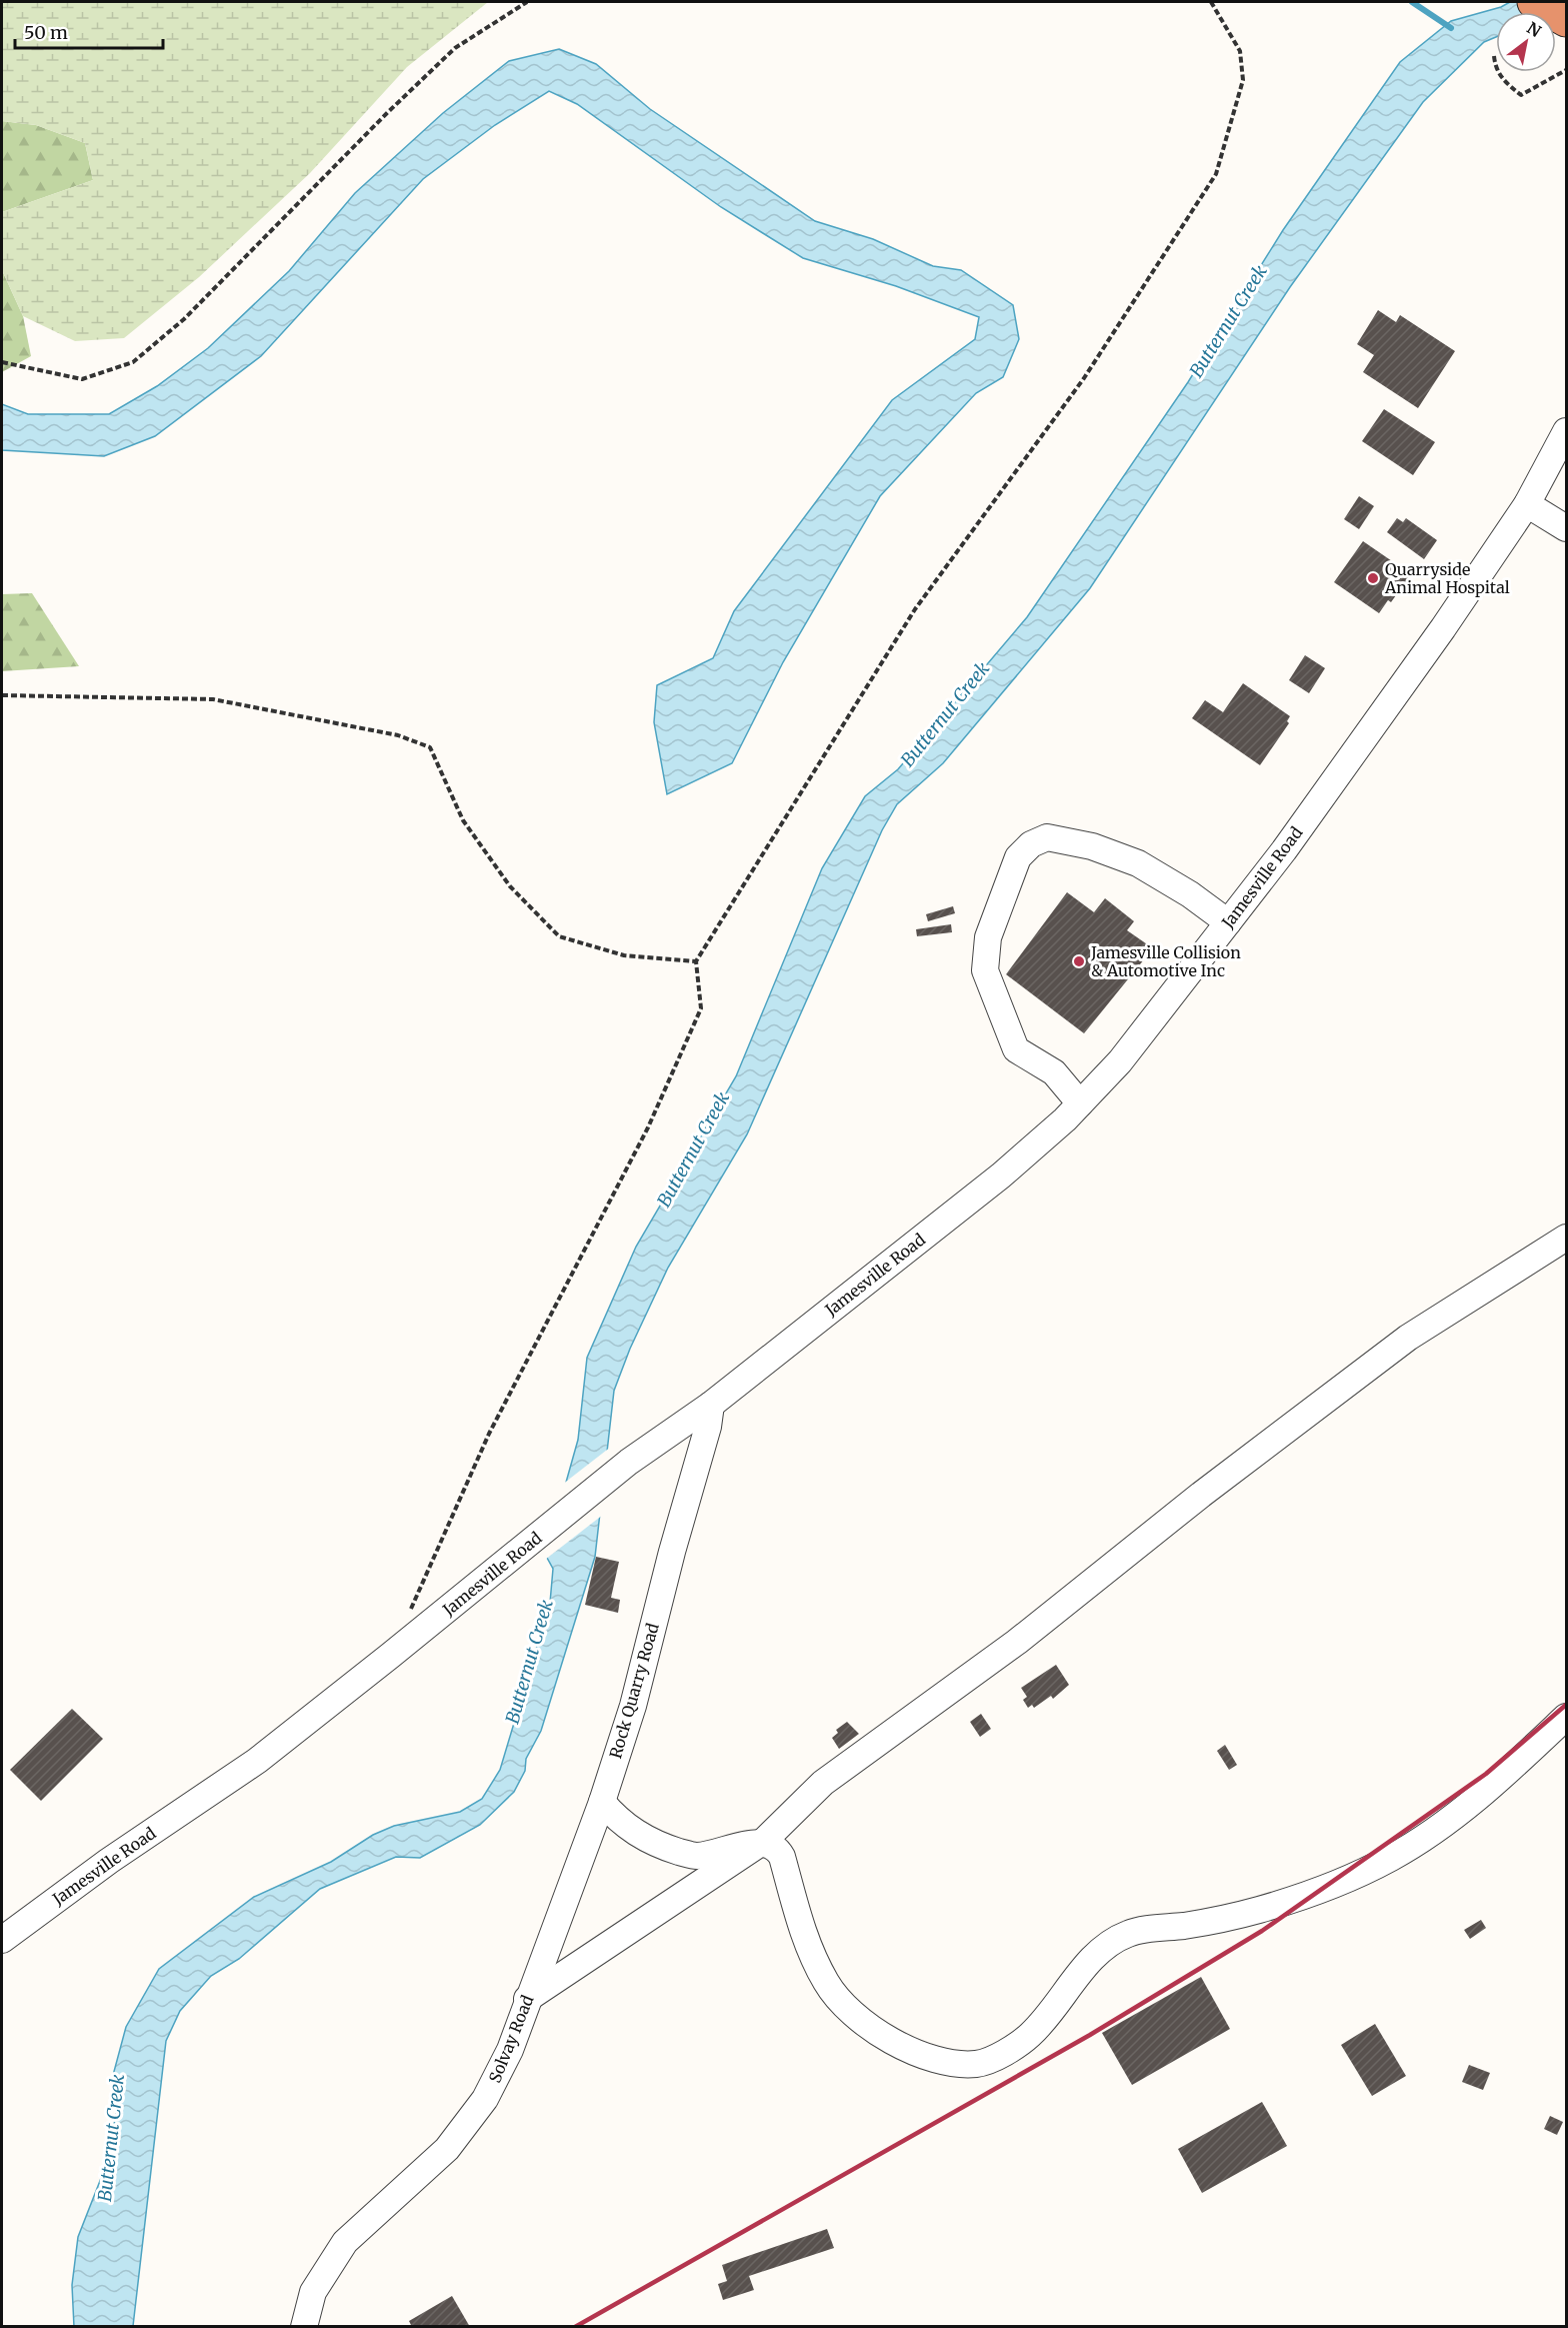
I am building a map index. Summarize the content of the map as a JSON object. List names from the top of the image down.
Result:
{
  "streets": {
    "street": ["Jamesville Road", "Rock Quarry Road", "Solvay Road"]
  },
  "crossings": [
    ["Jamesville Road", "Rock Quarry Road"],
    ["Rock Quarry Road", "Solvay Road"]
  ],
  "water": ["Butternut Creek"],
  "places": ["Quarryside Animal Hospital", "Jamesville Collision & Automotive Inc"],
  "scale_bar": "50 m",
  "north": "top right"
}
